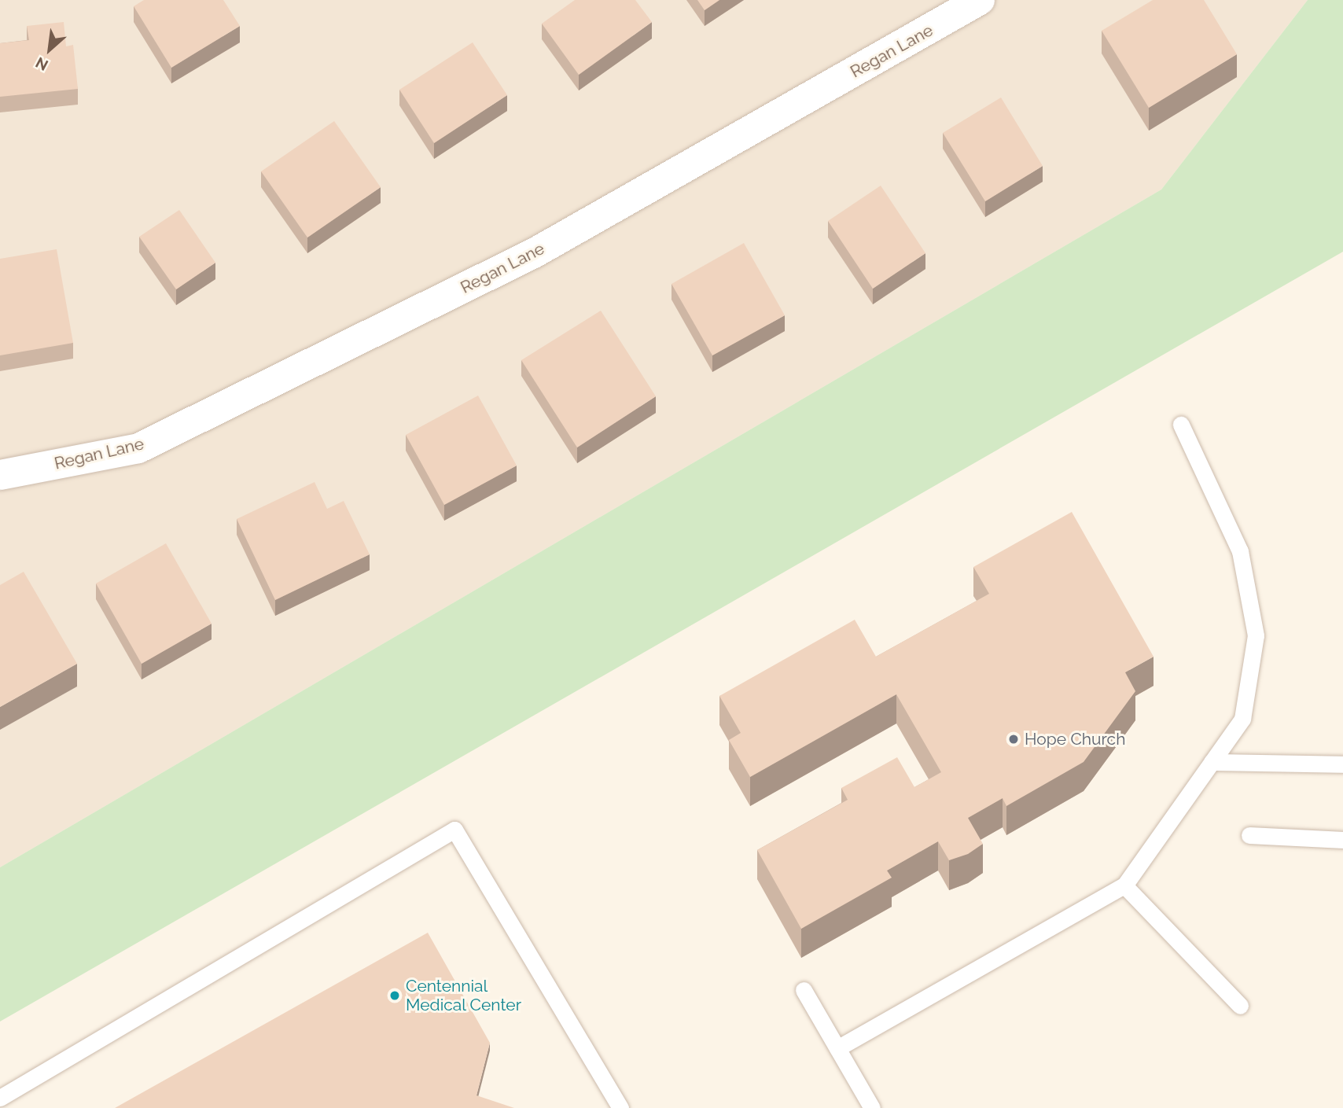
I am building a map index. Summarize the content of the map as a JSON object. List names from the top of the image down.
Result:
{
  "streets": {
    "street": ["Regan Lane"]
  },
  "places": ["Hope Church", "Centennial Medical Center"],
  "north": "bottom left"
}
